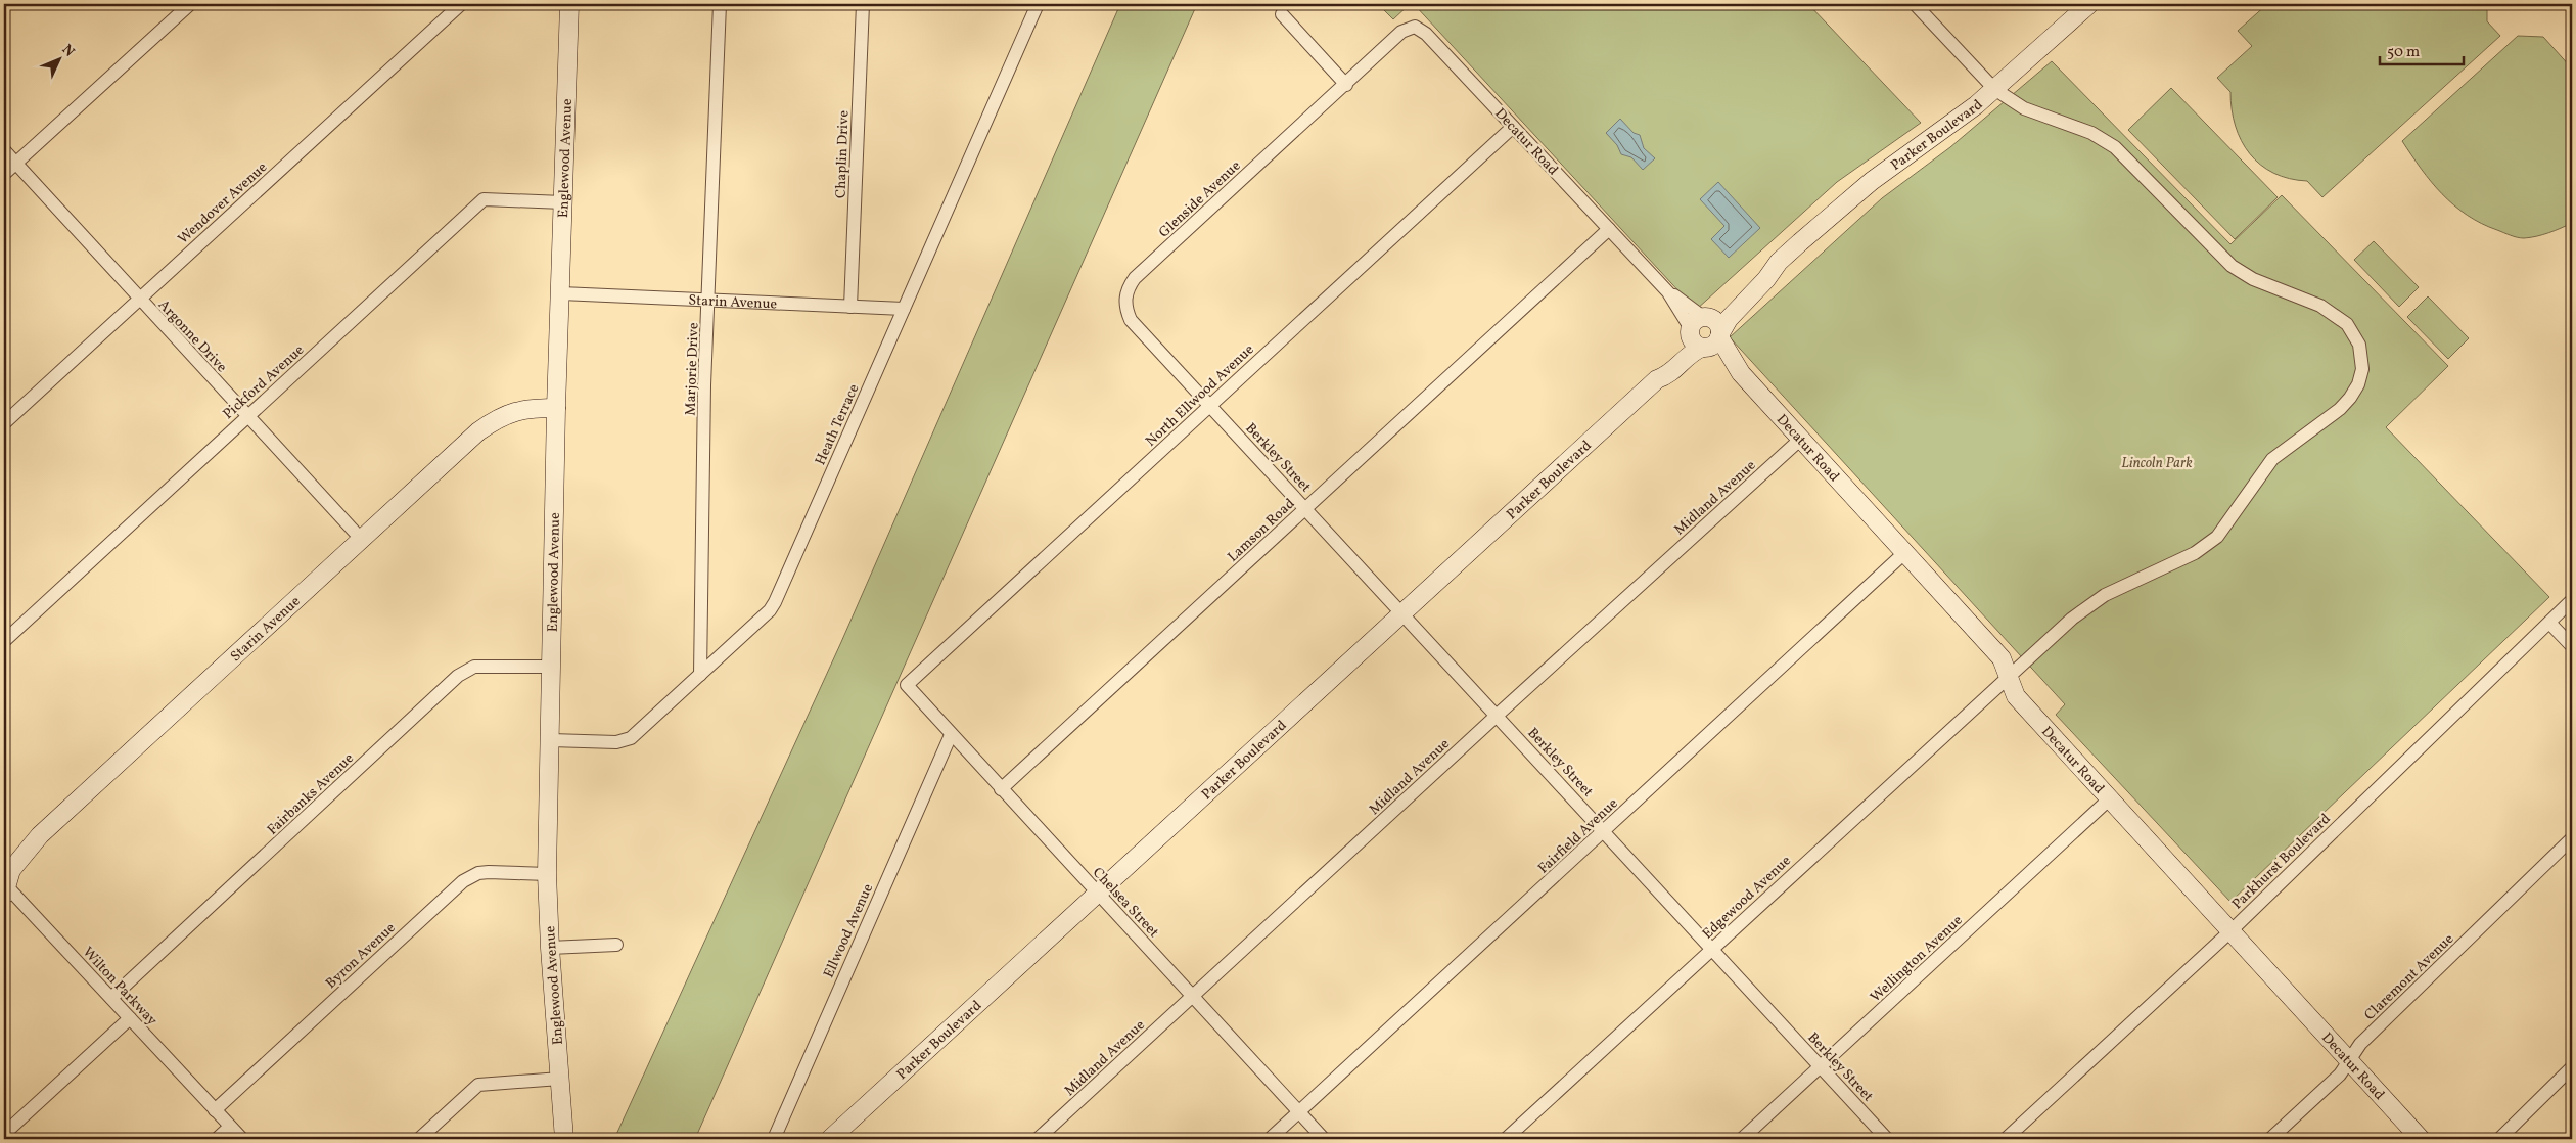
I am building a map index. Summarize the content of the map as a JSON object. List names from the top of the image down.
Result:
{
  "streets": {
    "street": [
      "Parker Boulevard",
      "Decatur Road",
      "Chaplin Drive",
      "Englewood Avenue",
      "Glenside Avenue",
      "Wendover Avenue",
      "Starin Avenue",
      "Argonne Drive",
      "Marjorie Drive",
      "Pickford Avenue",
      "North Ellwood Avenue",
      "Heath Terrace",
      "Berkley Street",
      "Midland Avenue",
      "Lamson Road",
      "Fairbanks Avenue",
      "Fairfield Avenue",
      "Parkhurst Boulevard",
      "Edgewood Avenue",
      "Chelsea Street",
      "Ellwood Avenue",
      "Byron Avenue",
      "Wellington Avenue",
      "Claremont Avenue",
      "Wilton Parkway"
    ]
  },
  "crossings": [
    ["Parker Boulevard", "Decatur Road"],
    ["Parker Boulevard", "Berkley Street"],
    ["Parker Boulevard", "Edgewood Avenue"],
    ["Parker Boulevard", "Chelsea Street"],
    ["Decatur Road", "Glenside Avenue"],
    ["Decatur Road", "North Ellwood Avenue"],
    ["Decatur Road", "Midland Avenue"],
    ["Decatur Road", "Lamson Road"],
    ["Decatur Road", "Fairfield Avenue"],
    ["Decatur Road", "Parkhurst Boulevard"],
    ["Decatur Road", "Edgewood Avenue"],
    ["Decatur Road", "Wellington Avenue"],
    ["Decatur Road", "Claremont Avenue"],
    ["Chaplin Drive", "Starin Avenue"],
    ["Englewood Avenue", "Starin Avenue"],
    ["Englewood Avenue", "Pickford Avenue"],
    ["Englewood Avenue", "Heath Terrace"],
    ["Englewood Avenue", "Fairbanks Avenue"],
    ["Englewood Avenue", "Byron Avenue"],
    ["Glenside Avenue", "North Ellwood Avenue"],
    ["Glenside Avenue", "Berkley Street"],
    ["Wendover Avenue", "Argonne Drive"],
    ["Starin Avenue", "Argonne Drive"],
    ["Starin Avenue", "Marjorie Drive"],
    ["Starin Avenue", "Heath Terrace"],
    ["Starin Avenue", "Wilton Parkway"],
    ["Argonne Drive", "Pickford Avenue"],
    ["Marjorie Drive", "Heath Terrace"],
    ["North Ellwood Avenue", "Berkley Street"],
    ["North Ellwood Avenue", "Chelsea Street"],
    ["Berkley Street", "Midland Avenue"],
    ["Berkley Street", "Lamson Road"],
    ["Berkley Street", "Fairfield Avenue"],
    ["Berkley Street", "Edgewood Avenue"],
    ["Berkley Street", "Wellington Avenue"],
    ["Midland Avenue", "Chelsea Street"],
    ["Lamson Road", "Chelsea Street"],
    ["Fairbanks Avenue", "Wilton Parkway"],
    ["Fairfield Avenue", "Chelsea Street"],
    ["Chelsea Street", "Ellwood Avenue"],
    ["Byron Avenue", "Wilton Parkway"]
  ],
  "parks": ["Lincoln Park"],
  "scale_bar": "50 m",
  "north": "top right"
}
